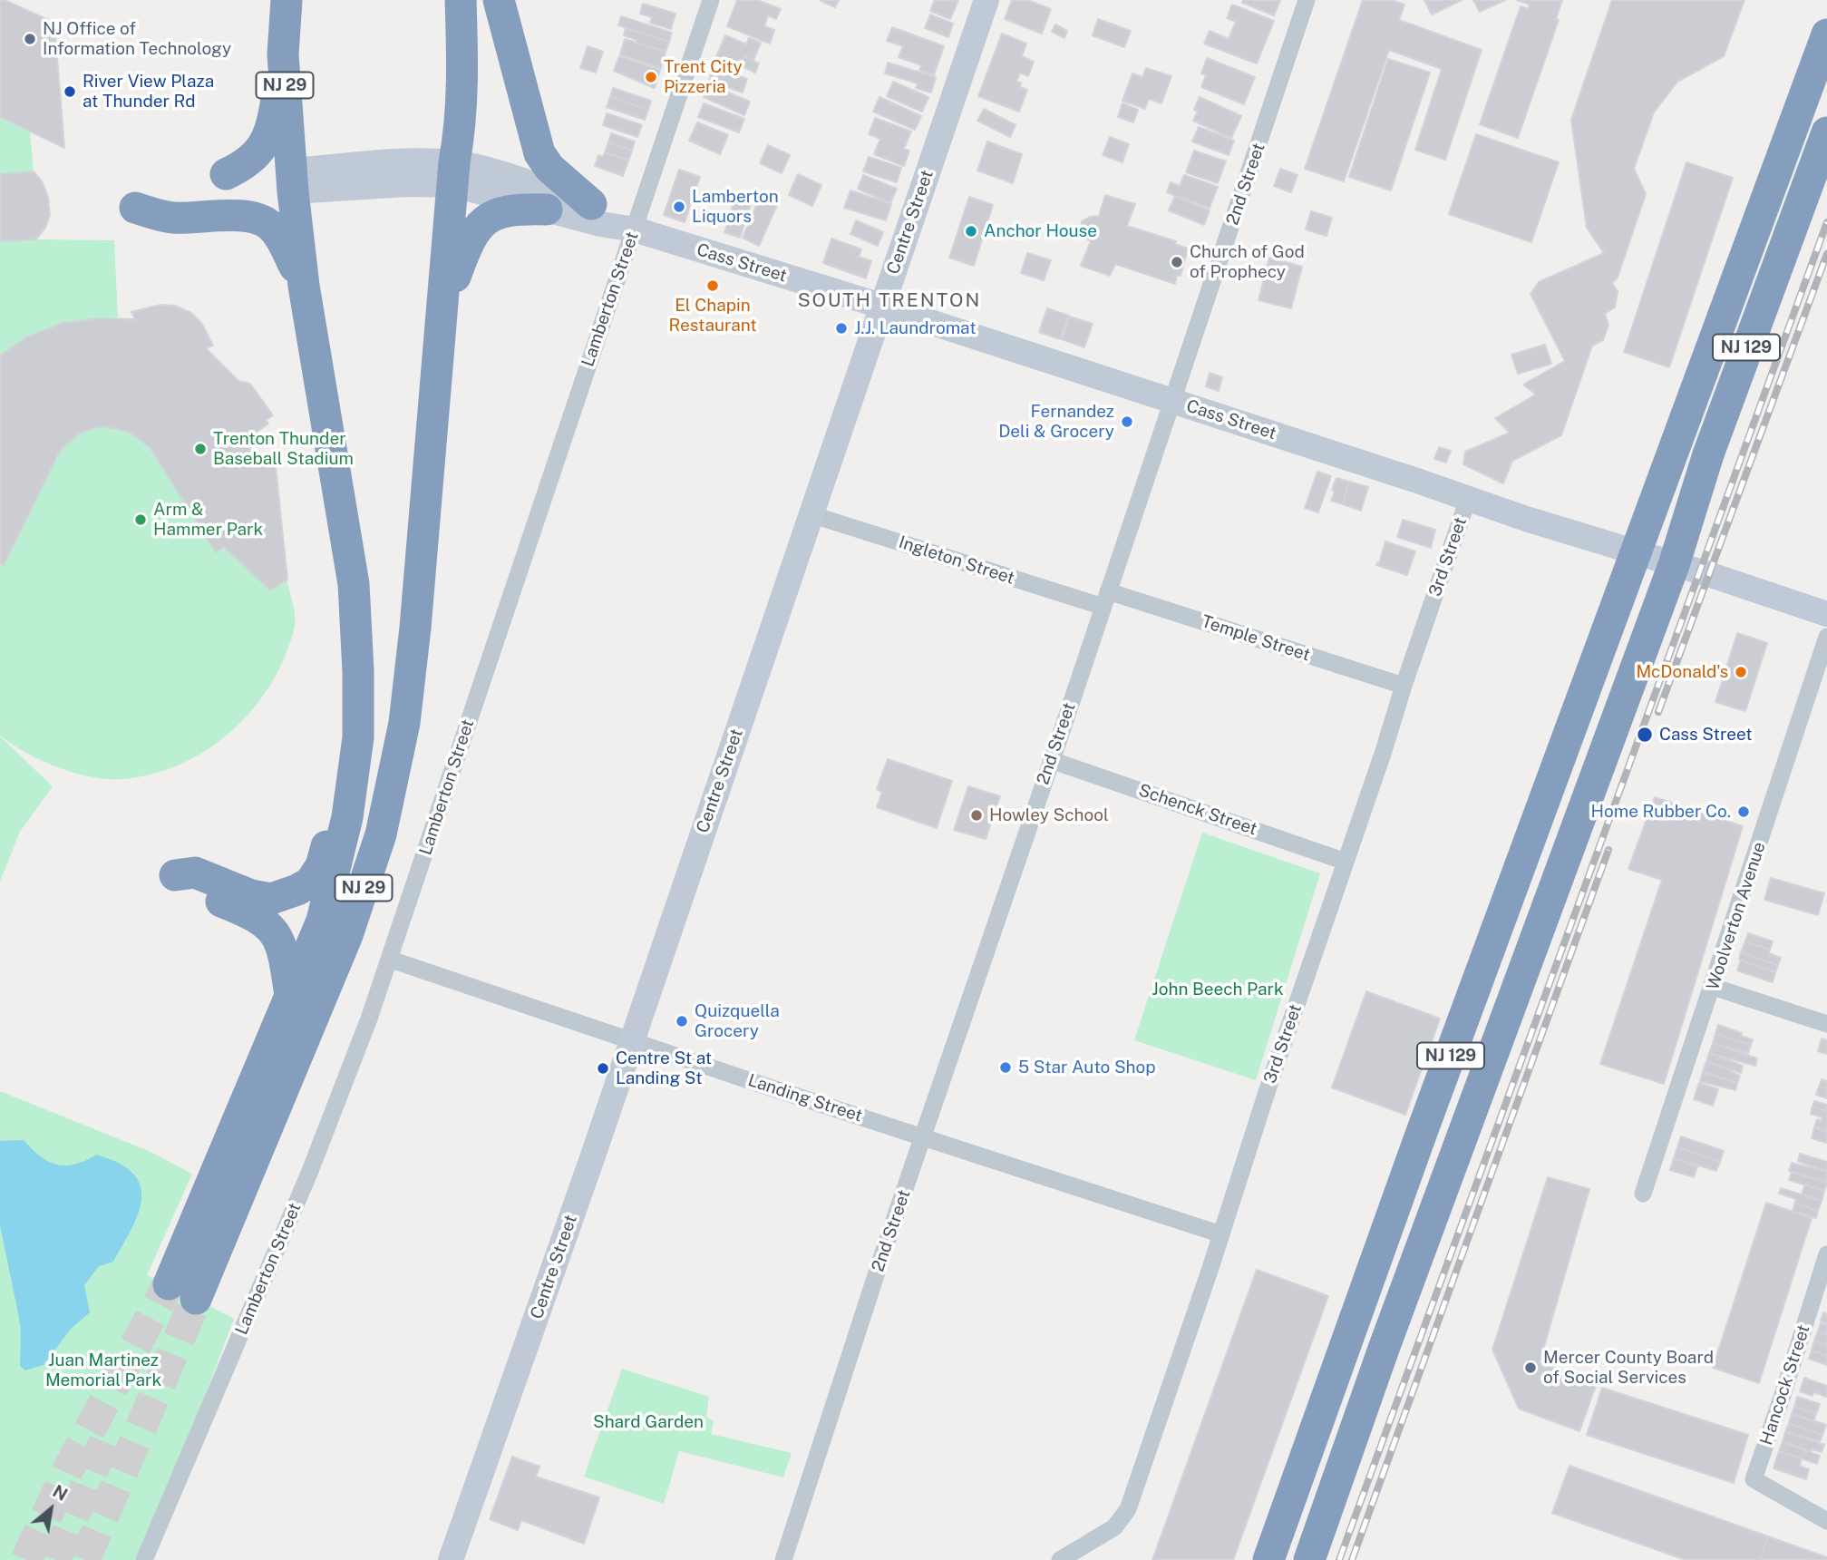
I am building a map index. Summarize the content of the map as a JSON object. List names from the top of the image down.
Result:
{
  "streets": {
    "highway": ["NJ 29", "NJ 129"],
    "street": [
      "2nd Street",
      "Centre Street",
      "Cass Street",
      "Lamberton Street",
      "3rd Street",
      "Ingleton Street",
      "Temple Street",
      "Schenck Street",
      "Woolverton Avenue",
      "Landing Street",
      "Hancock Street"
    ]
  },
  "crossings": [
    ["NJ 29", "Cass Street"],
    ["2nd Street", "Cass Street"],
    ["2nd Street", "Ingleton Street"],
    ["2nd Street", "Temple Street"],
    ["2nd Street", "Schenck Street"],
    ["2nd Street", "Landing Street"],
    ["Centre Street", "Cass Street"],
    ["Centre Street", "Ingleton Street"],
    ["Centre Street", "Landing Street"],
    ["Cass Street", "Lamberton Street"],
    ["Cass Street", "NJ 129"],
    ["Cass Street", "3rd Street"],
    ["Lamberton Street", "Landing Street"],
    ["3rd Street", "Temple Street"],
    ["3rd Street", "Schenck Street"],
    ["3rd Street", "Landing Street"],
    ["Ingleton Street", "Temple Street"]
  ],
  "districts": ["SOUTH TRENTON"],
  "parks": ["John Beech Park", "Juan Martinez Memorial Park", "Shard Garden"],
  "places": [
    "NJ Office of Information Technology",
    "Trent City Pizzeria",
    "River View Plaza at Thunder Rd",
    "Lamberton Liquors",
    "Anchor House",
    "Church of God of Prophecy",
    "El Chapin Restaurant",
    "J.J. Laundromat",
    "Fernandez Deli & Grocery",
    "Trenton Thunder Baseball Stadium",
    "Arm & Hammer Park",
    "McDonald's",
    "Cass Street",
    "Home Rubber Co.",
    "Howley School",
    "Quizquella Grocery",
    "5 Star Auto Shop",
    "Centre St at Landing St",
    "Mercer County Board of Social Services"
  ],
  "north": "top right"
}
